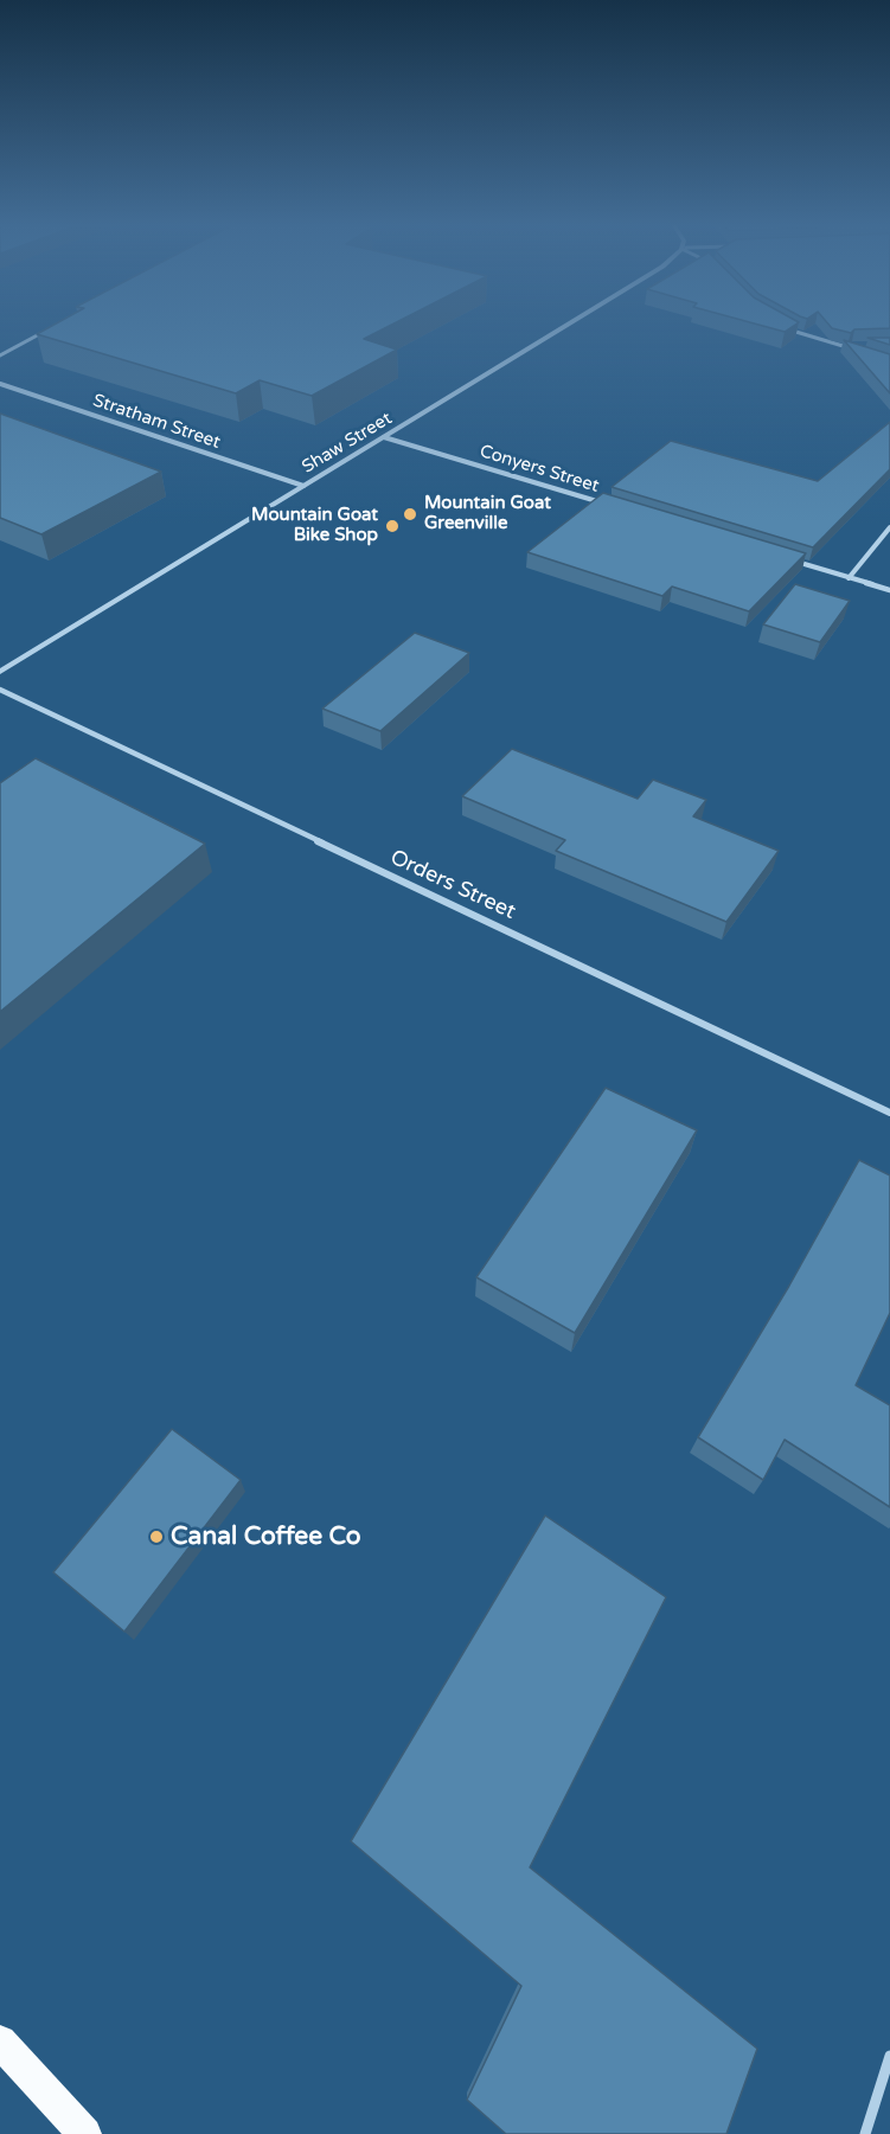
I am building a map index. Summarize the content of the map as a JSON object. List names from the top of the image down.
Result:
{
  "streets": {
    "street": [
      "Stratham Street",
      "Shaw Street",
      "Conyers Street",
      "Orders Street"
    ]
  },
  "crossings": [
    ["Stratham Street", "Shaw Street"],
    ["Shaw Street", "Conyers Street"]
  ],
  "places": ["Mountain Goat Greenville", "Mountain Goat Bike Shop", "Canal Coffee Co"]
}
